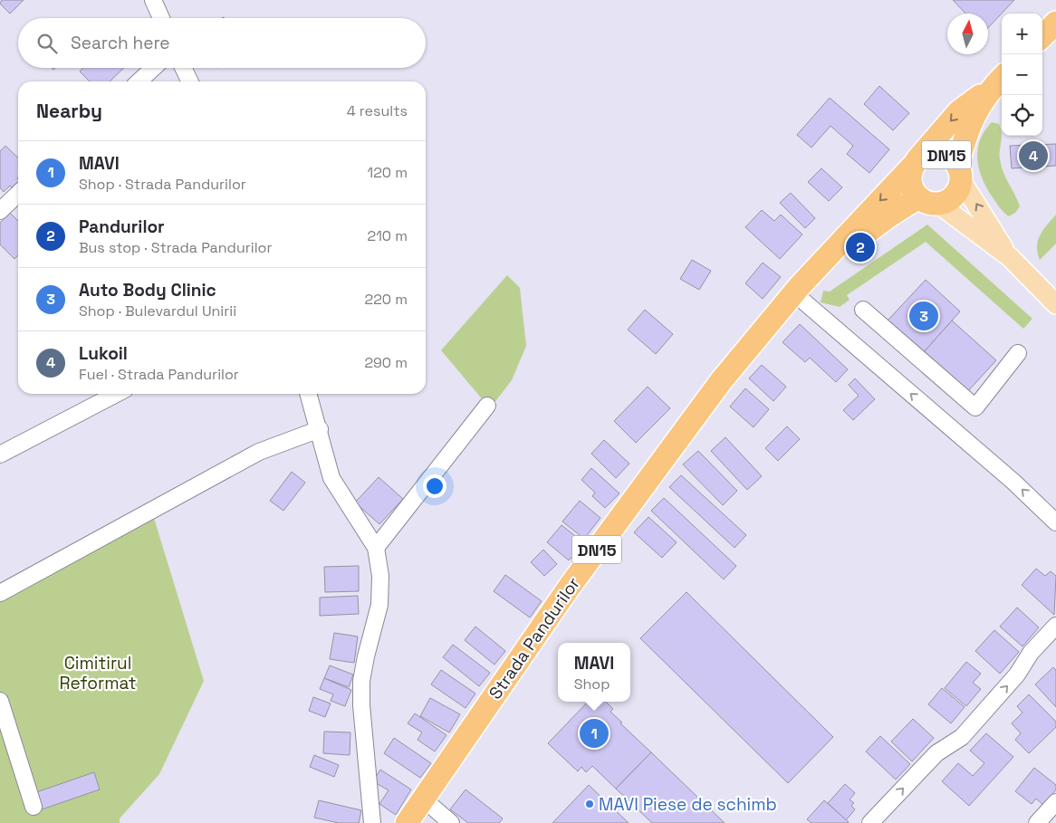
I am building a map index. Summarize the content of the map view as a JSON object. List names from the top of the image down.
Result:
{
  "streets": {
    "highway": ["DN15", "Strada Pandurilor"]
  },
  "crossings": [
    ["DN15", "Strada Pandurilor"]
  ],
  "parks": ["Cimitirul Reformat"],
  "places": ["MAVI Piese de schimb"],
  "north": "top",
  "page": {
    "map_buttons": ["+", "−"],
    "search": "Search here",
    "heading": ["Nearby", "4 results"],
    "pins": [
      "4",
      "2",
      "3",
      "1"
    ],
    "list": [
      {
        "mark": "1",
        "name": "MAVI",
        "note": "Shop · Strada Pandurilor",
        "value": "120 m"
      },
      {
        "mark": "2",
        "name": "Pandurilor",
        "note": "Bus stop · Strada Pandurilor",
        "value": "210 m"
      },
      {
        "mark": "3",
        "name": "Auto Body Clinic",
        "note": "Shop · Bulevardul Unirii",
        "value": "220 m"
      },
      {
        "mark": "4",
        "name": "Lukoil",
        "note": "Fuel · Strada Pandurilor",
        "value": "290 m"
      }
    ],
    "popup": ["MAVI", "Shop"]
  }
}
